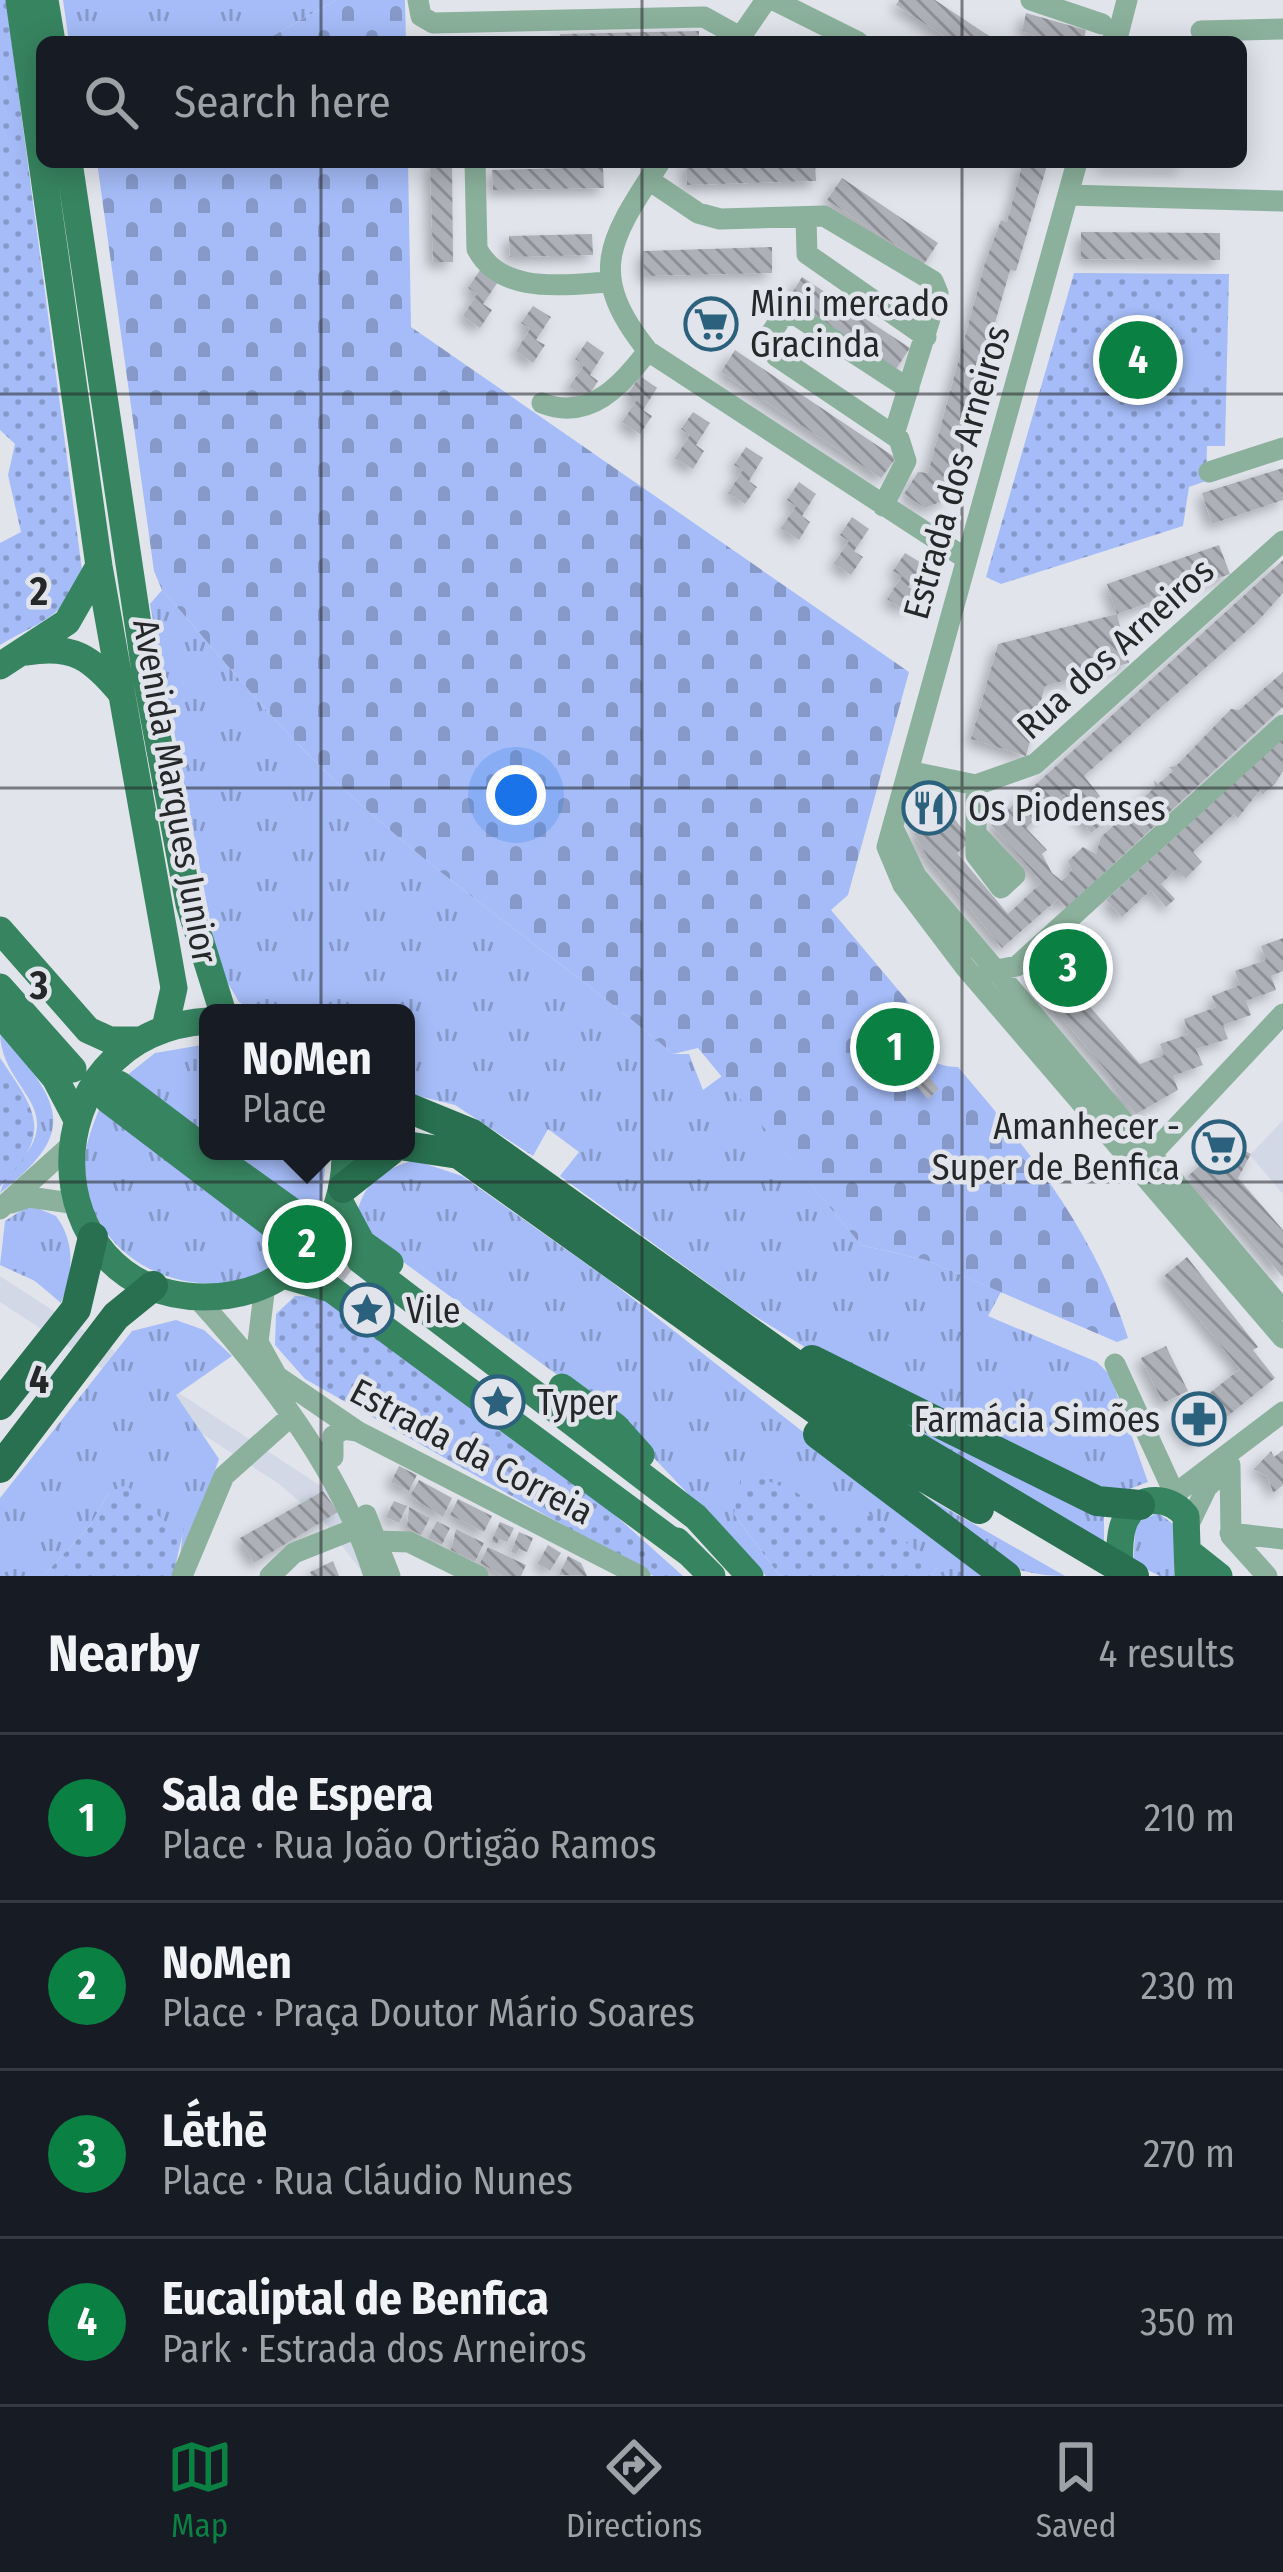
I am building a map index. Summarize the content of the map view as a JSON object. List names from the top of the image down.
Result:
{
  "streets": {
    "main road": ["Avenida Marques Junior"],
    "street": ["Estrada dos Arneiros", "Rua dos Arneiros", "Estrada da Correia"]
  },
  "places": {
    "supermarket": ["Mini mercado Gracinda", "Amanhecer - Super de Benfica"],
    "restaurant": ["Os Piodenses"],
    "place": ["Vile", "Typer"],
    "pharmacy": ["Farmácia Simões"]
  },
  "page": {
    "search": "Search here",
    "pins": [
      "4",
      "3",
      "1",
      "2"
    ],
    "popup": ["NoMen", "Place"],
    "heading": ["Nearby", "4 results"],
    "list": [
      {
        "mark": "1",
        "name": "Sala de Espera",
        "note": "Place · Rua João Ortigão Ramos",
        "value": "210 m"
      },
      {
        "mark": "2",
        "name": "NoMen",
        "note": "Place · Praça Doutor Mário Soares",
        "value": "230 m"
      },
      {
        "mark": "3",
        "name": "Lḗthē",
        "note": "Place · Rua Cláudio Nunes",
        "value": "270 m"
      },
      {
        "mark": "4",
        "name": "Eucaliptal de Benfica",
        "note": "Park · Estrada dos Arneiros",
        "value": "350 m"
      }
    ],
    "nav": ["Map", "Directions", "Saved"]
  },
  "grid": {
    "rows": ["2", "3", "4"]
  }
}
